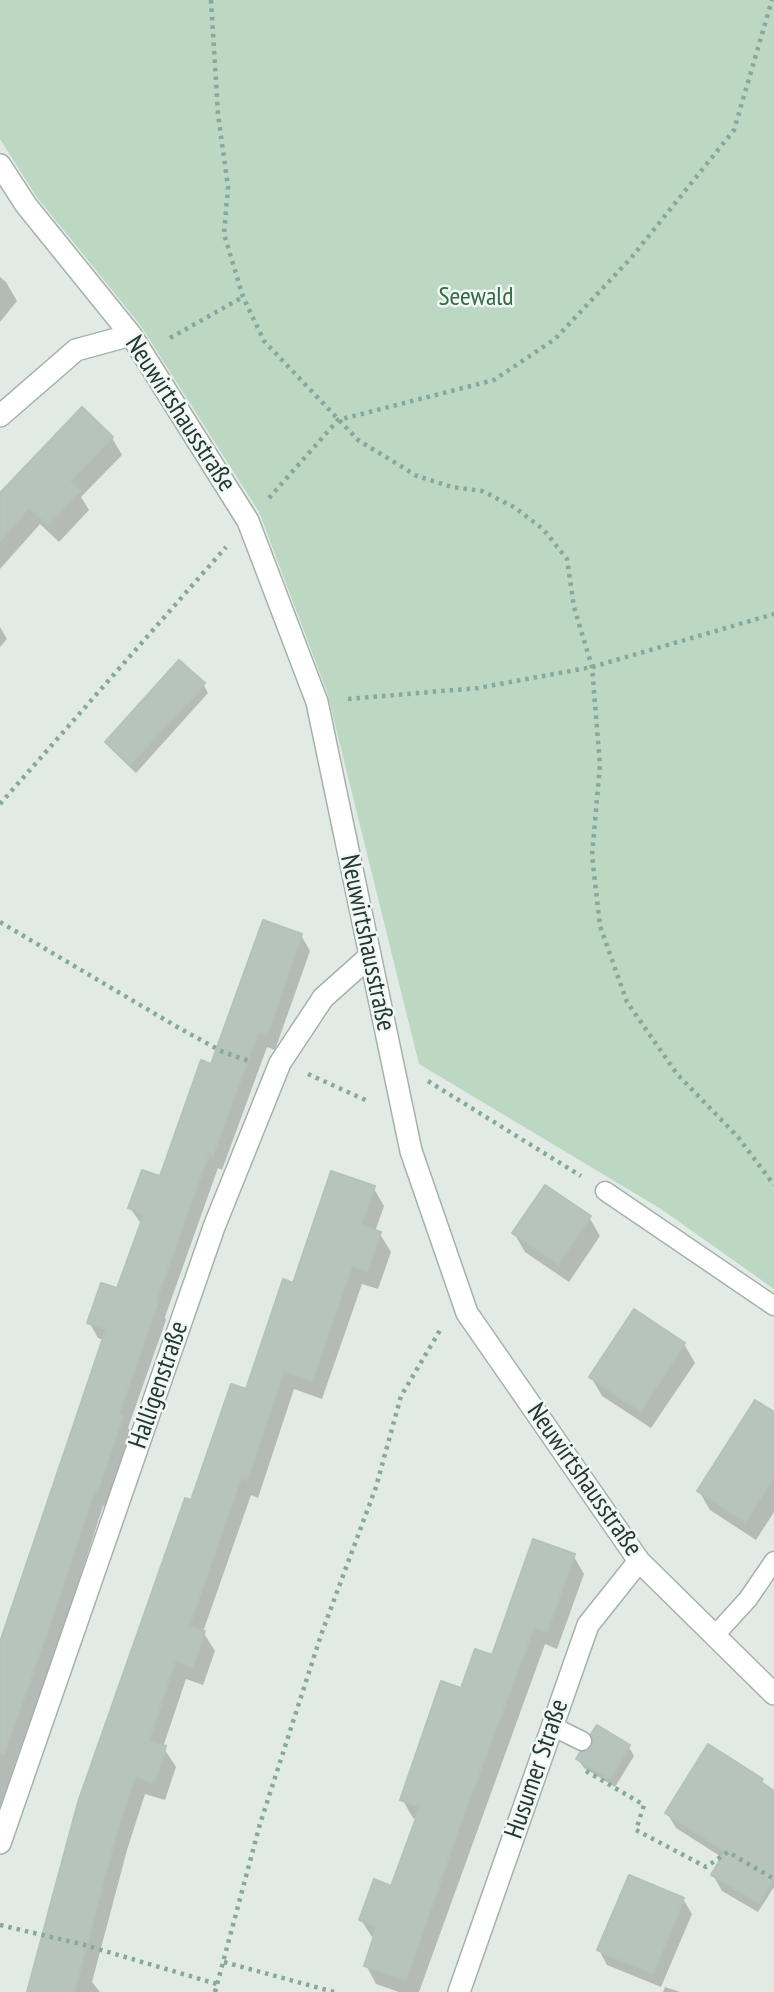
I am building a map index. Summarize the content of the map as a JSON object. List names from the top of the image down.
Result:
{
  "streets": {
    "street": ["Neuwirtshausstraße", "Halligenstraße", "Husumer Straße"]
  },
  "crossings": [
    ["Neuwirtshausstraße", "Halligenstraße"],
    ["Neuwirtshausstraße", "Husumer Straße"]
  ],
  "parks": ["Seewald"]
}
